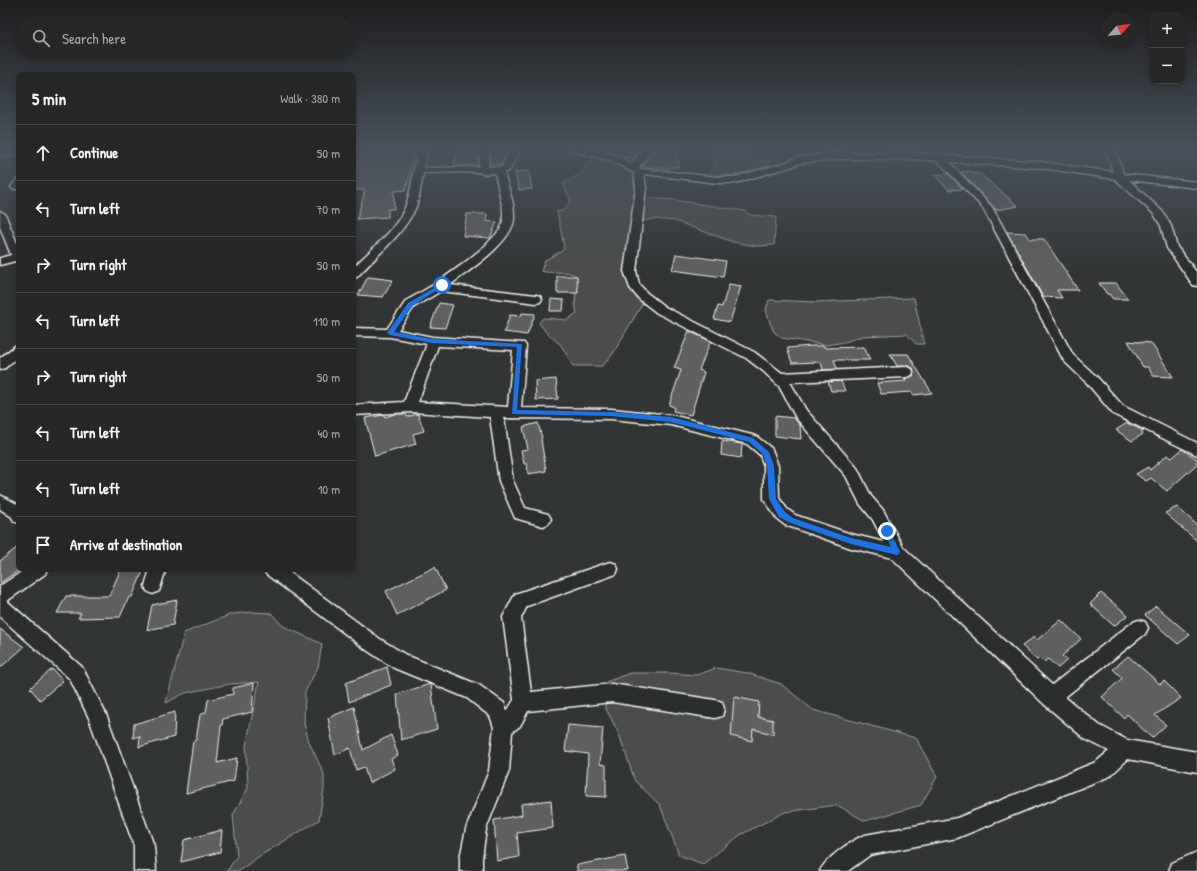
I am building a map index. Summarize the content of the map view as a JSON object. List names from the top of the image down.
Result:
{
  "north": "top right",
  "page": {
    "map_buttons": ["+", "−"],
    "search": "Search here",
    "heading": ["5 min", "Walk · 380 m"],
    "list": [
      ["Continue", "50 m"],
      ["Turn left", "70 m"],
      ["Turn right", "50 m"],
      ["Turn left", "110 m"],
      ["Turn right", "50 m"],
      ["Turn left", "40 m"],
      ["Turn left", "10 m"],
      "Arrive at destination"
    ]
  }
}
